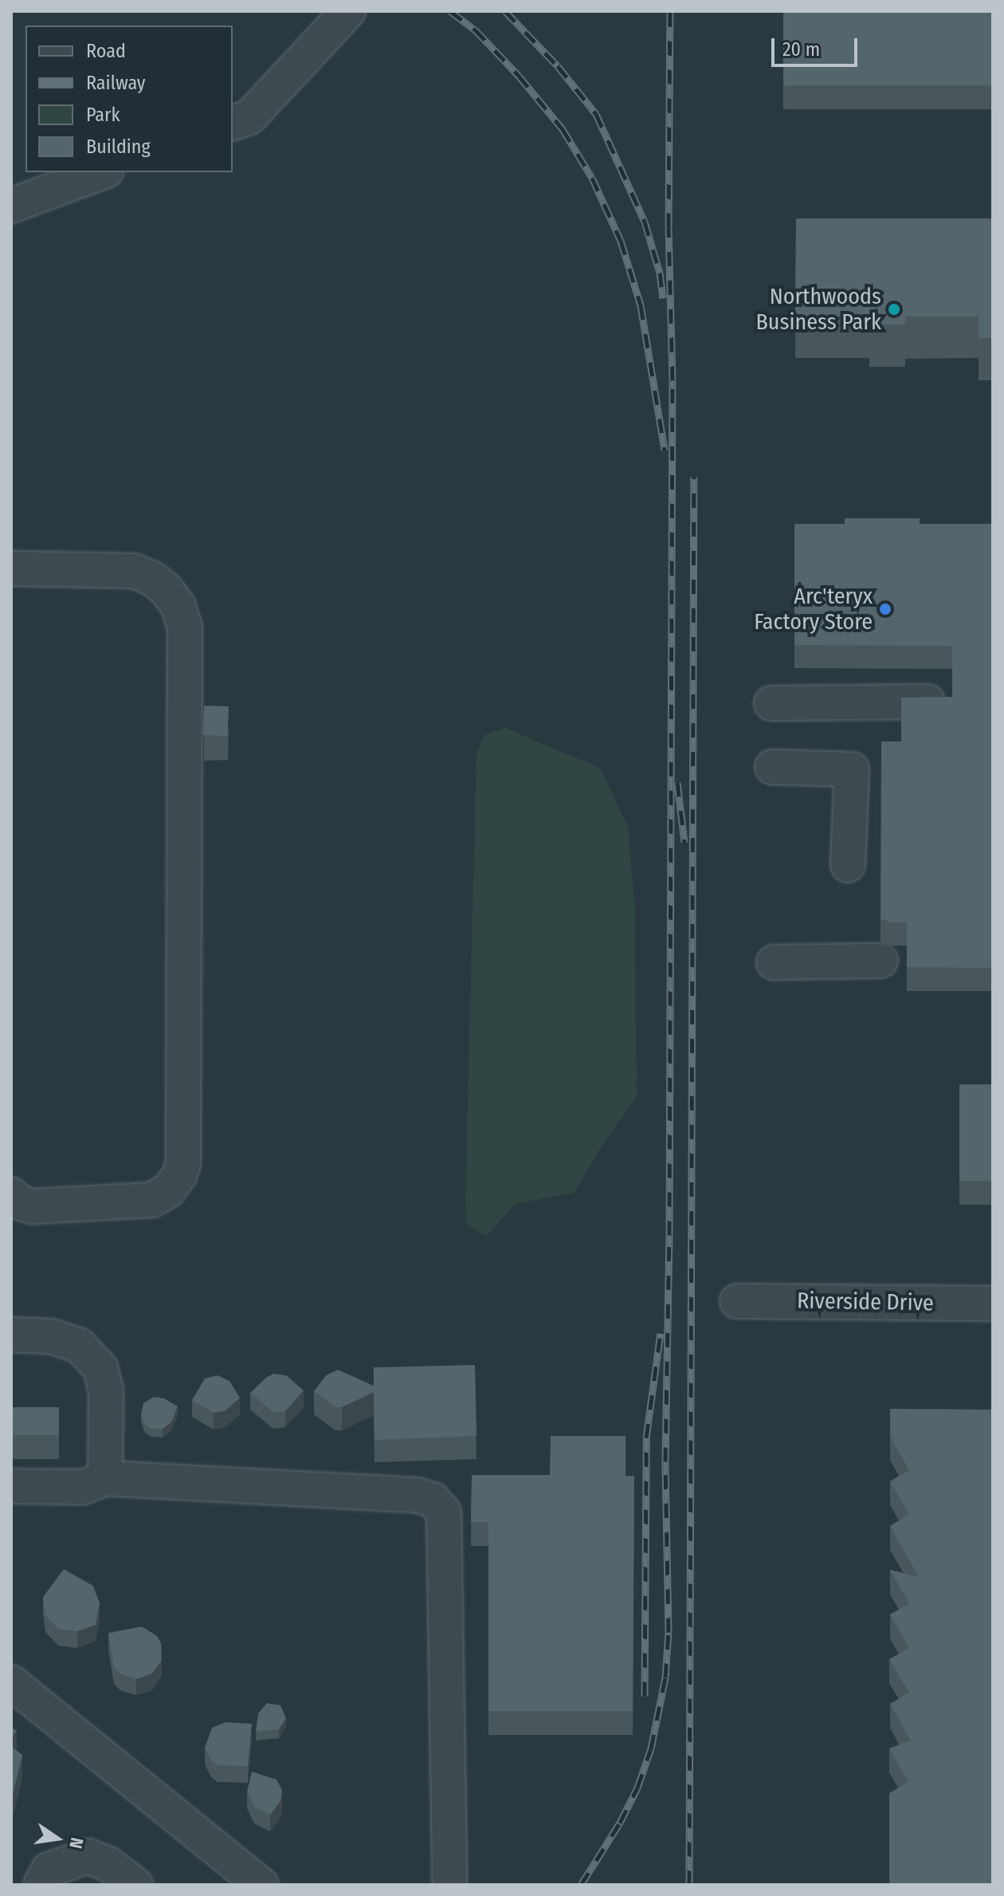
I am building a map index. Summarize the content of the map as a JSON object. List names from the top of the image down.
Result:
{
  "streets": {
    "street": ["Riverside Drive"]
  },
  "places": ["Northwoods Business Park", "Arc'teryx Factory Store"],
  "legend": [
    "Road",
    "Railway",
    "Park",
    "Building"
  ],
  "scale_bar": "20 m",
  "north": "right"
}
